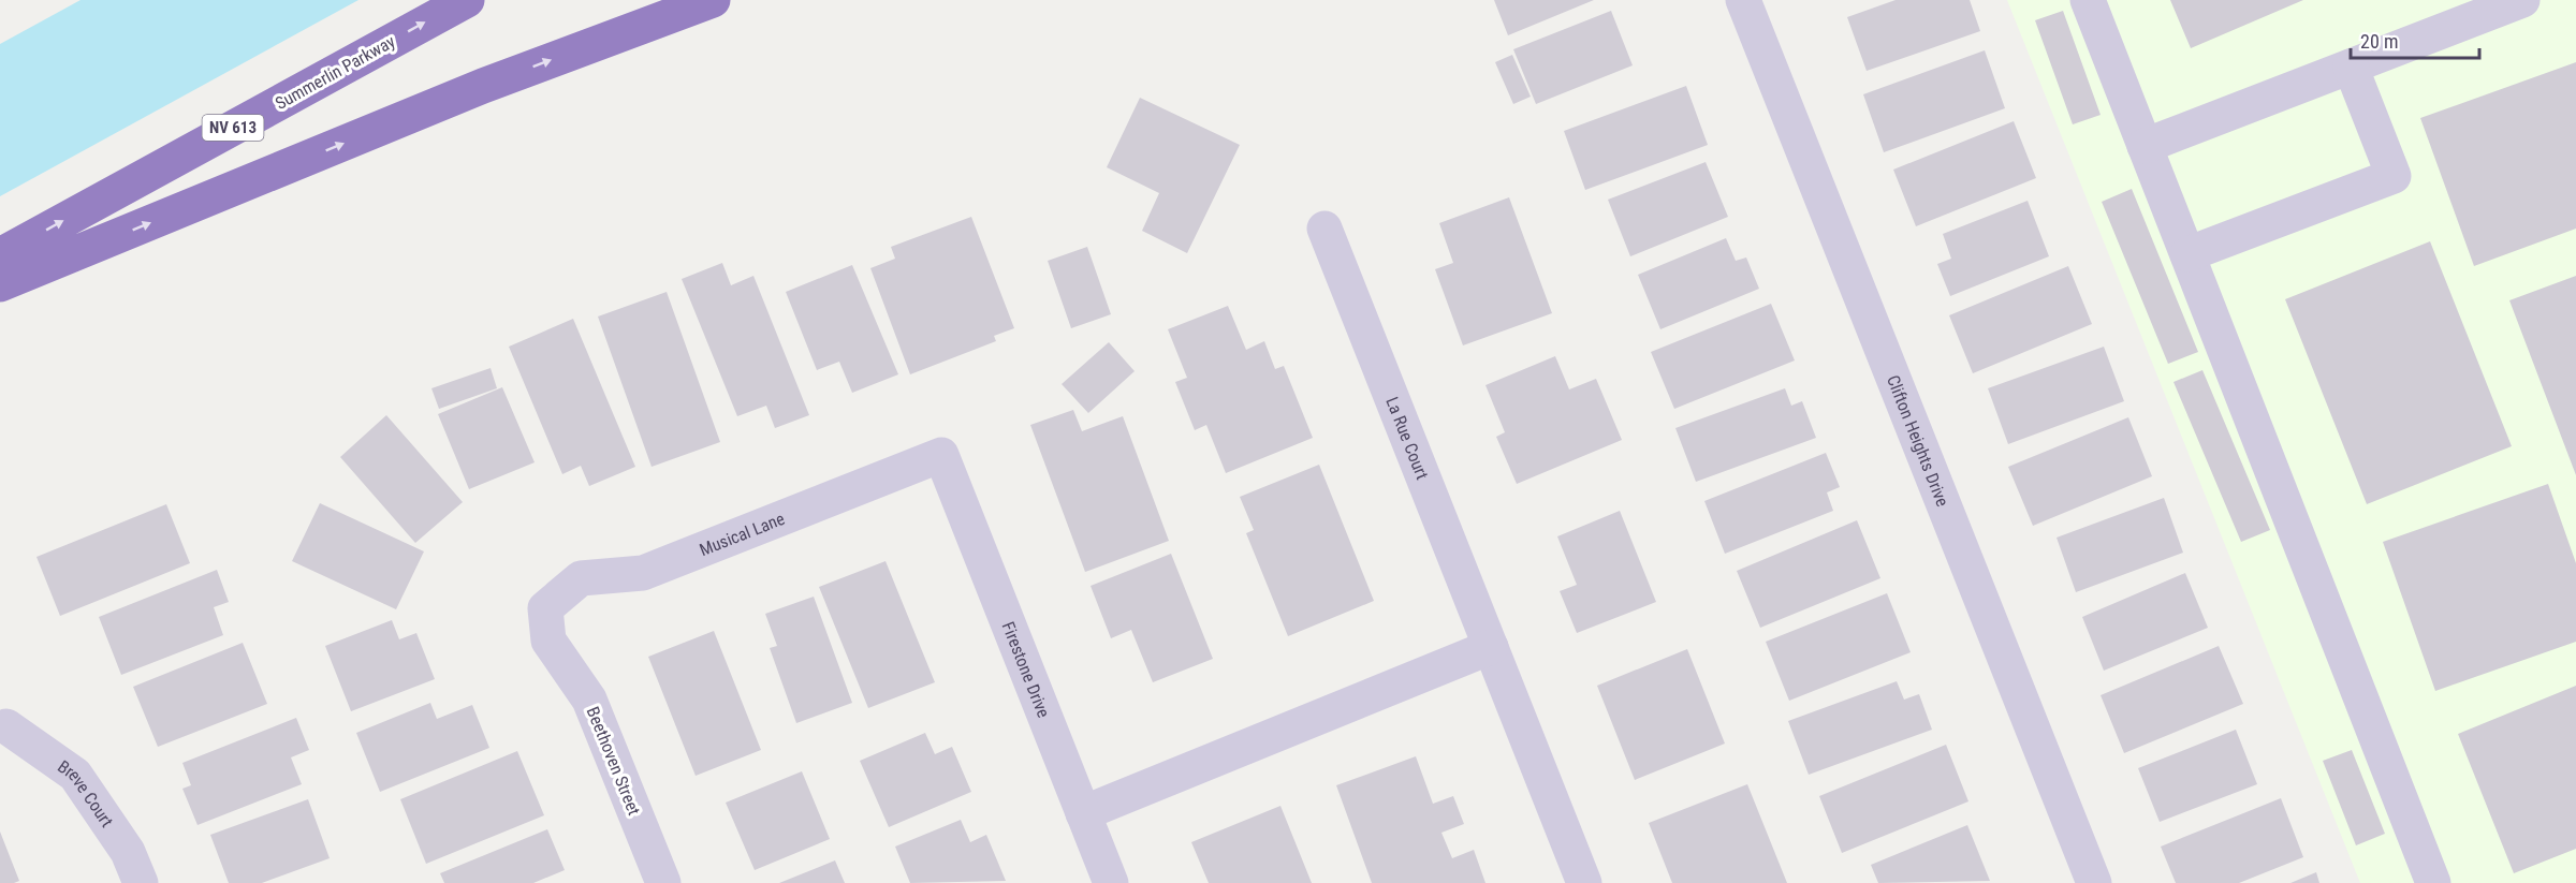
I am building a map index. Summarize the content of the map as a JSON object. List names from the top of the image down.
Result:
{
  "streets": {
    "highway": ["Summerlin Parkway", "NV 613"],
    "street": [
      "La Rue Court",
      "Clifton Heights Drive",
      "Musical Lane",
      "Firestone Drive",
      "Beethoven Street",
      "Breve Court"
    ]
  },
  "crossings": [
    ["Musical Lane", "Firestone Drive"],
    ["Musical Lane", "Beethoven Street"]
  ],
  "scale_bar": "20 m"
}
